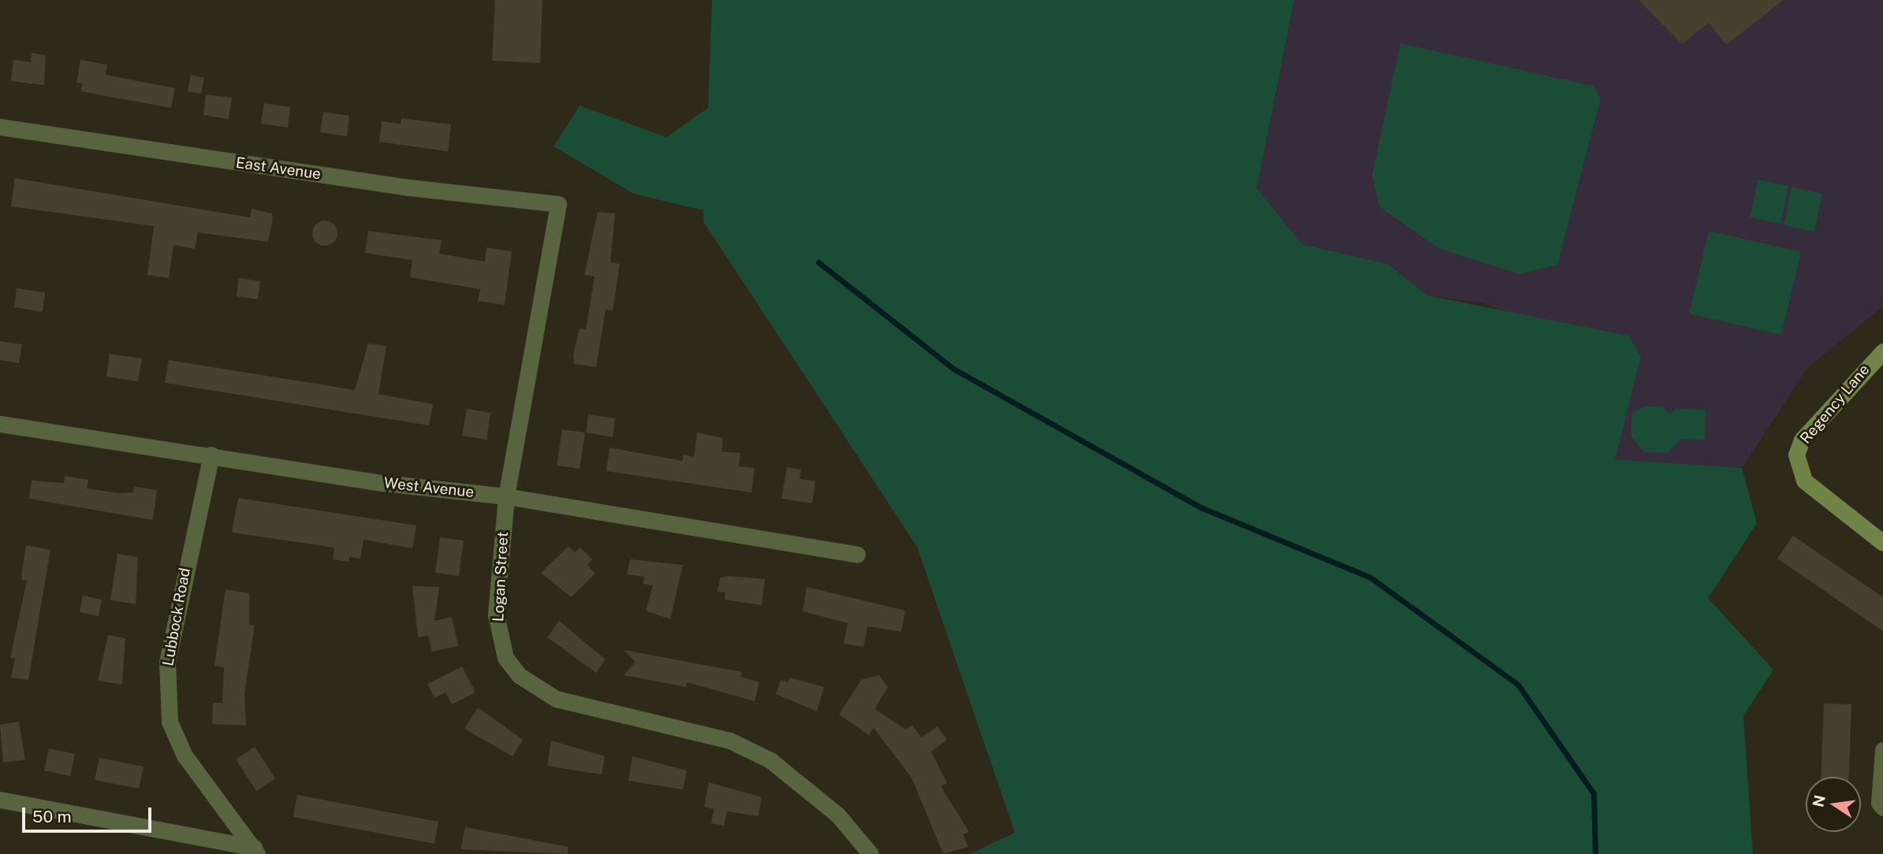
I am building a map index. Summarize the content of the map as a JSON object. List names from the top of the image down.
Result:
{
  "streets": {
    "street": [
      "East Avenue",
      "Regency Lane",
      "West Avenue",
      "Logan Street",
      "Lubbock Road"
    ]
  },
  "crossings": [
    ["East Avenue", "Logan Street"],
    ["West Avenue", "Logan Street"],
    ["West Avenue", "Lubbock Road"]
  ],
  "scale_bar": "50 m",
  "north": "left"
}
